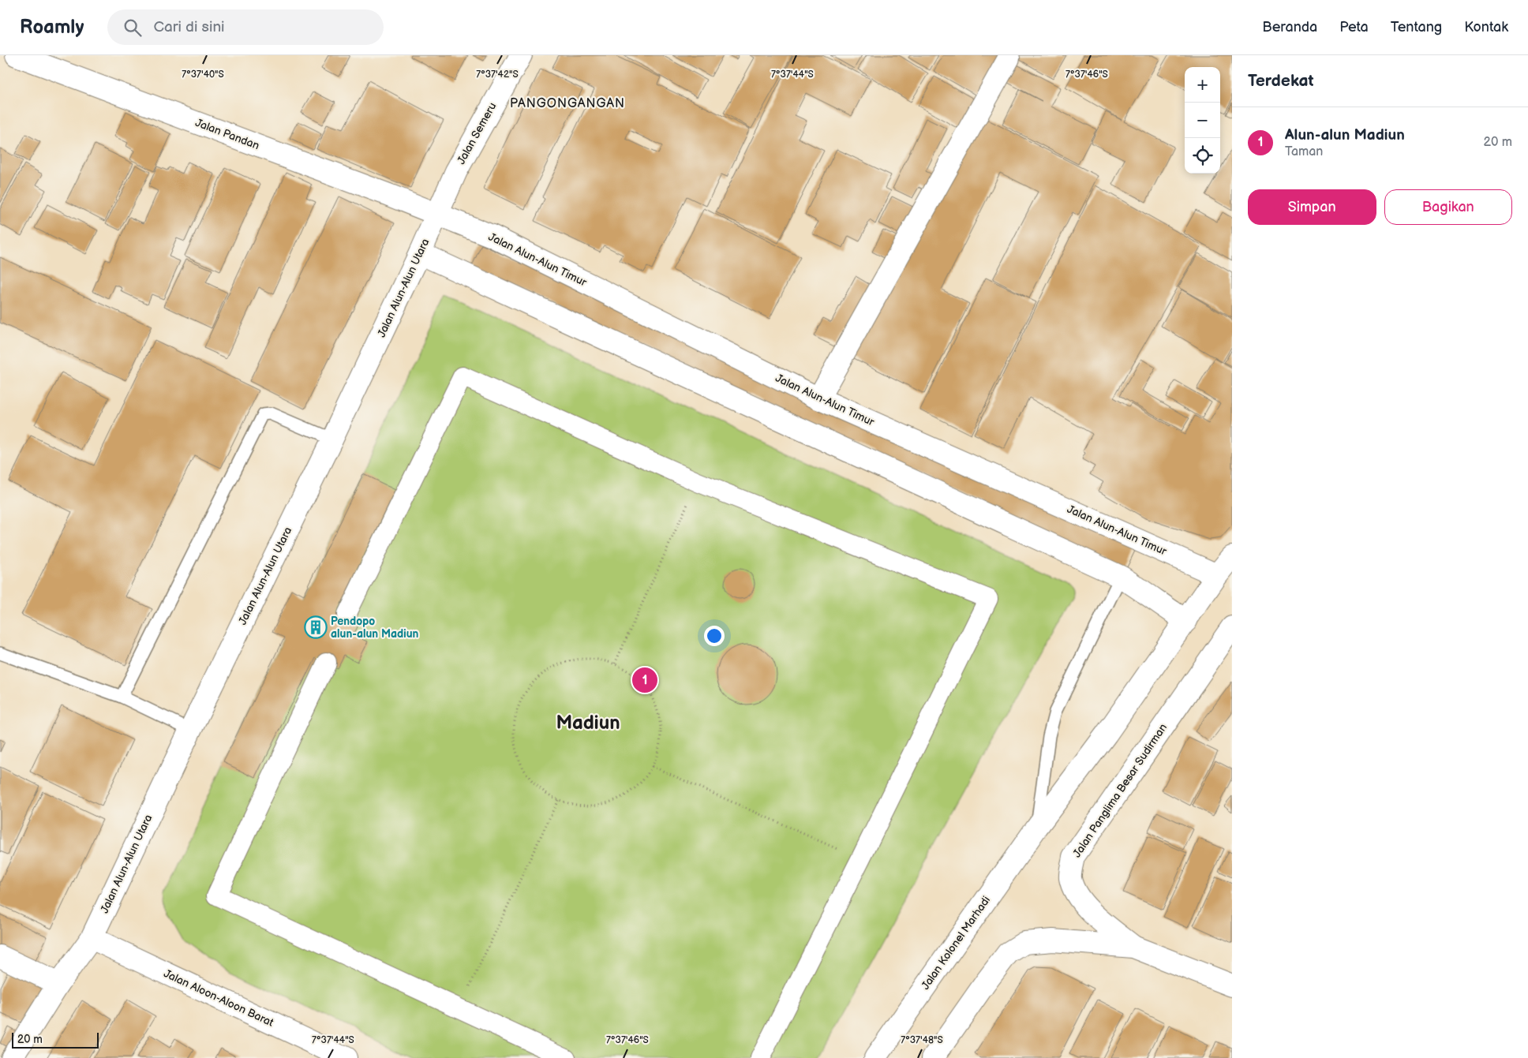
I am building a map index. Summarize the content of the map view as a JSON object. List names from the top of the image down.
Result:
{
  "streets": {
    "street": [
      "Jalan Semeru",
      "Jalan Pandan",
      "Jalan Alun-Alun Timur",
      "Jalan Alun-Alun Utara",
      "Jalan Panglima Besar Sudirman",
      "Jalan Kolonel Marhadi",
      "Jalan Aloon-Aloon Barat"
    ]
  },
  "crossings": [
    ["Jalan Semeru", "Jalan Pandan"],
    ["Jalan Semeru", "Jalan Alun-Alun Timur"],
    ["Jalan Semeru", "Jalan Alun-Alun Utara"],
    ["Jalan Pandan", "Jalan Alun-Alun Timur"],
    ["Jalan Pandan", "Jalan Alun-Alun Utara"],
    ["Jalan Alun-Alun Timur", "Jalan Alun-Alun Utara"],
    ["Jalan Alun-Alun Utara", "Jalan Aloon-Aloon Barat"]
  ],
  "districts": ["PANGONGANGAN", "Madiun"],
  "places": {
    "building": ["Pendopo alun-alun Madiun"]
  },
  "scale_bar": "20 m",
  "page": {
    "header": "Roamly",
    "search": "Cari di sini",
    "nav": [
      "Beranda",
      "Peta",
      "Tentang",
      "Kontak"
    ],
    "heading": "Terdekat",
    "map_buttons": ["+", "−"],
    "list": [
      {
        "mark": "1",
        "name": "Alun-alun Madiun",
        "note": "Taman",
        "value": "20 m"
      }
    ],
    "buttons": ["Simpan", "Bagikan"],
    "pins": "1",
    "scale": "20 m"
  },
  "coordinates": [
    "7°37'40\"S",
    "7°37'42\"S",
    "7°37'44\"S",
    "7°37'46\"S",
    "7°37'48\"S"
  ]
}
